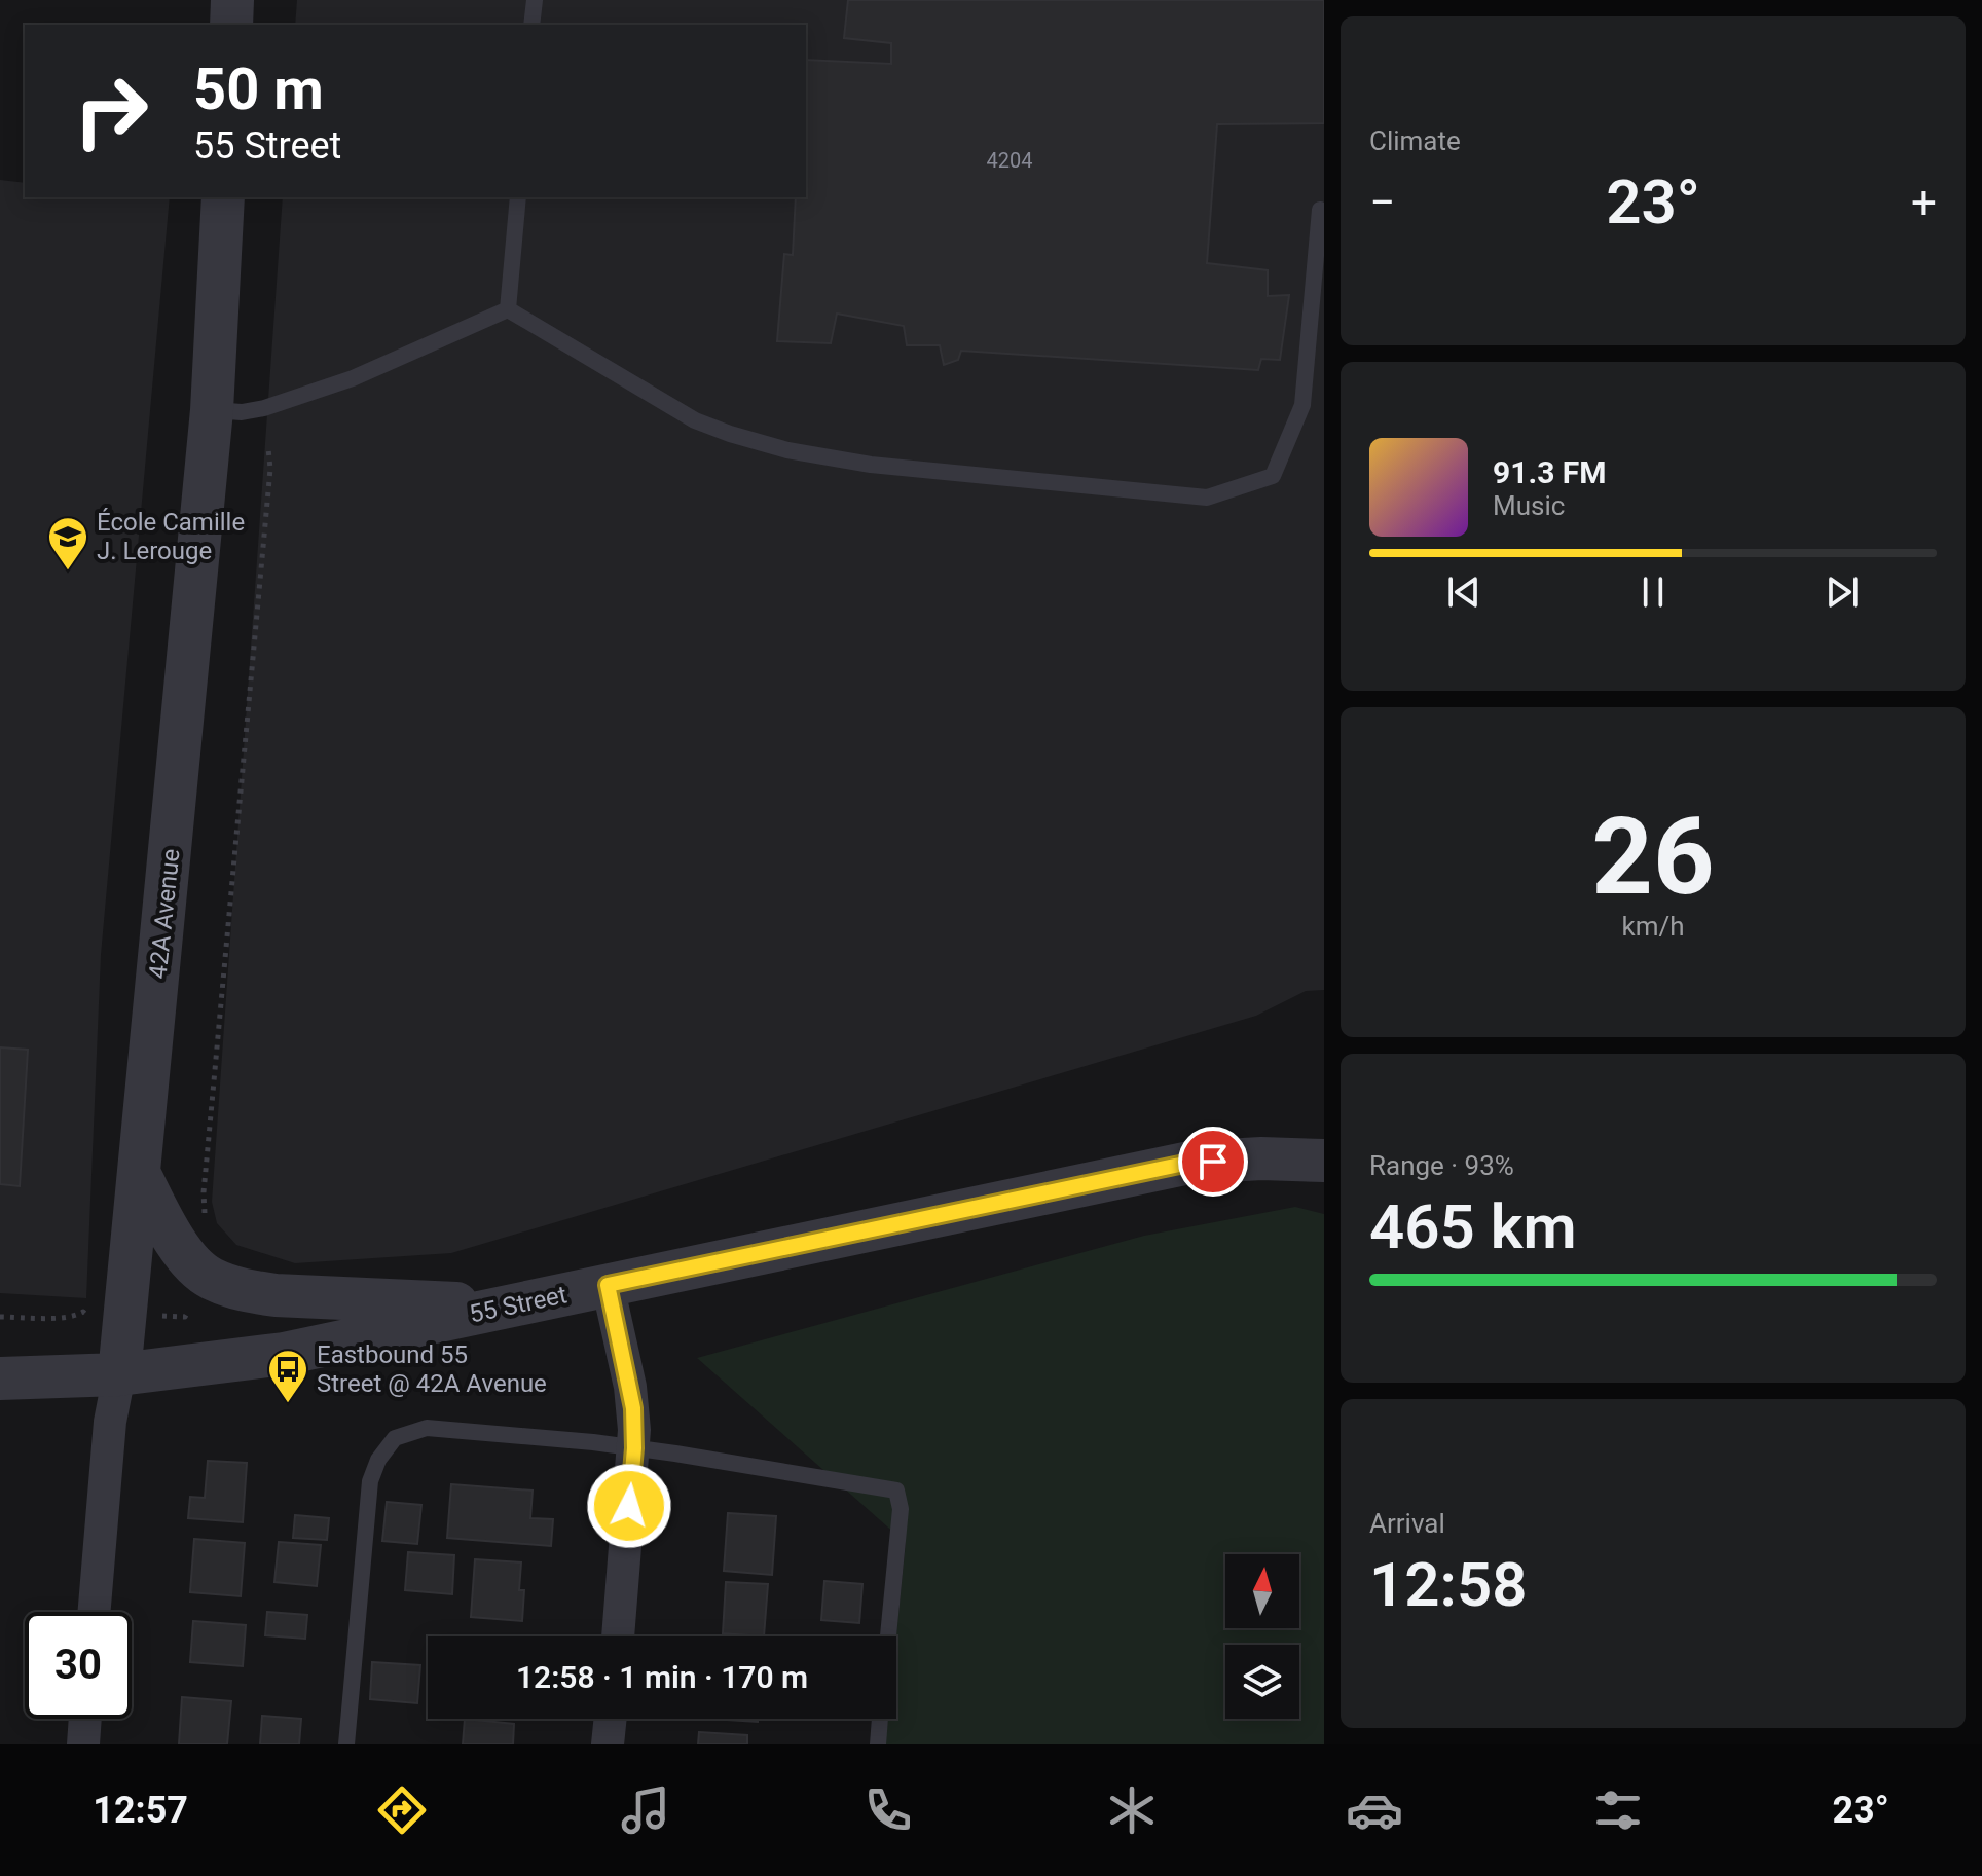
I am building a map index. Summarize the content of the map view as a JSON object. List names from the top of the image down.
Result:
{
  "streets": {
    "street": ["42A Avenue", "55 Street"]
  },
  "crossings": [
    ["42A Avenue", "55 Street"]
  ],
  "places": {
    "school or university": ["École Camille J. Lerouge"],
    "bus stop": ["Eastbound 55 Street @ 42A Avenue"]
  },
  "house_numbers": ["4204"],
  "north": "top",
  "page": {
    "tile": [
      "Climate",
      ["26", "km/h"],
      ["Range · 93%", "465 km"],
      ["Arrival", "12:58"]
    ],
    "turn": ["50 m", "55 Street"],
    "heat": ["−", "23°", "+"],
    "song": ["91.3 FM", "Music"],
    "limit": "30",
    "trip": "12:58 · 1 min · 170 m",
    "tabs": ["12:57", "23°"]
  }
}
